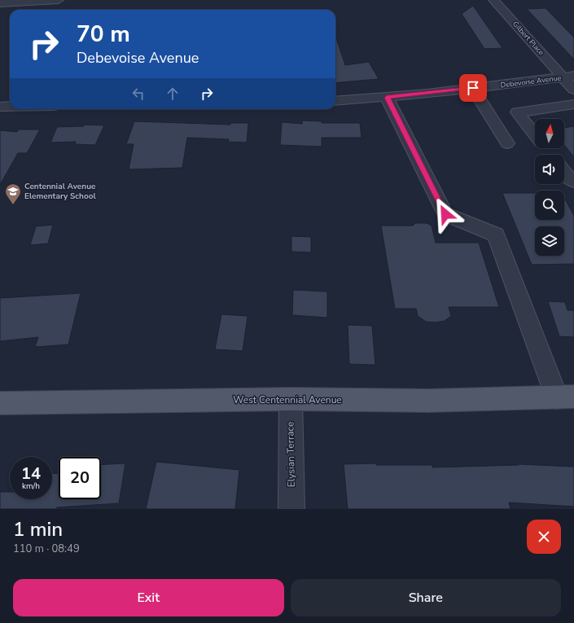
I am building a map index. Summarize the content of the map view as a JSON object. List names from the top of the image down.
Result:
{
  "streets": {
    "main road": ["West Centennial Avenue"],
    "street": ["Gilbert Place", "Debevoise Avenue", "Elysian Terrace"]
  },
  "crossings": [
    ["Gilbert Place", "Debevoise Avenue"],
    ["West Centennial Avenue", "Elysian Terrace"]
  ],
  "places": {
    "school or university": ["Centennial Avenue Elementary School"]
  },
  "north": "top",
  "page": {
    "turn": ["70 m", "Debevoise Avenue"],
    "speed": "14 km/h",
    "limit": "20",
    "heading": ["1 min", "110 m · 08:49"],
    "buttons": ["Exit", "Share"]
  }
}
